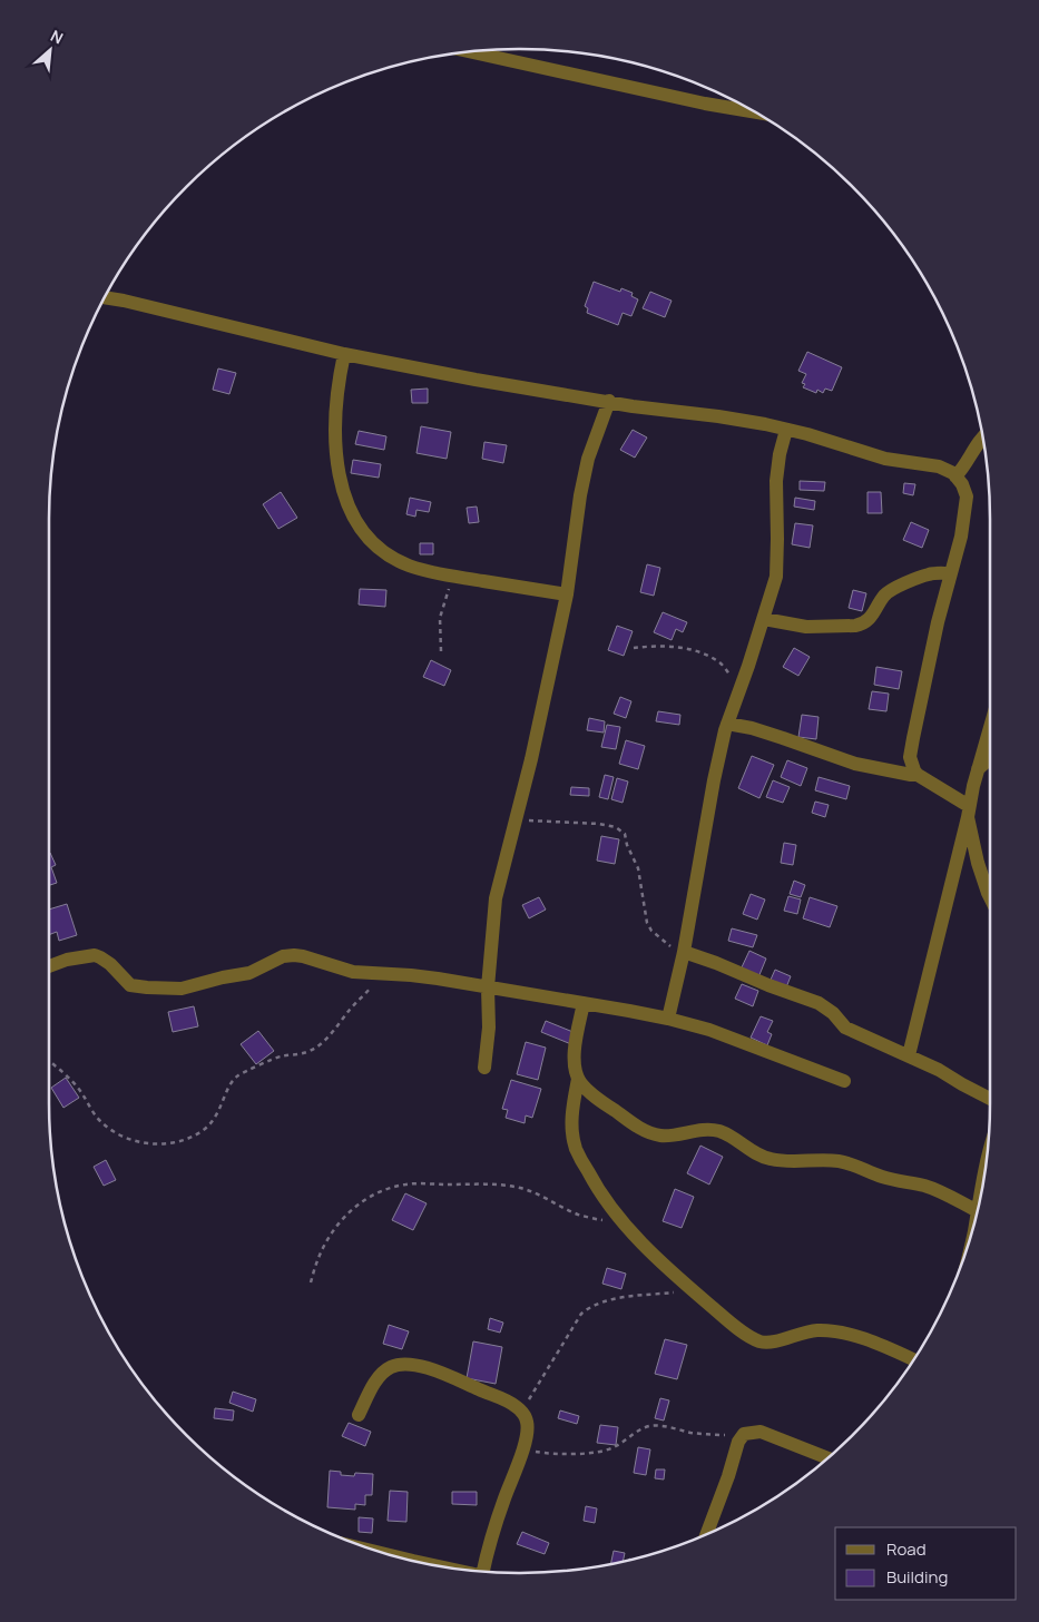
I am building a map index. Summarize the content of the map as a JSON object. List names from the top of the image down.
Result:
{
  "legend": ["Road", "Building"],
  "north": "top right"
}
